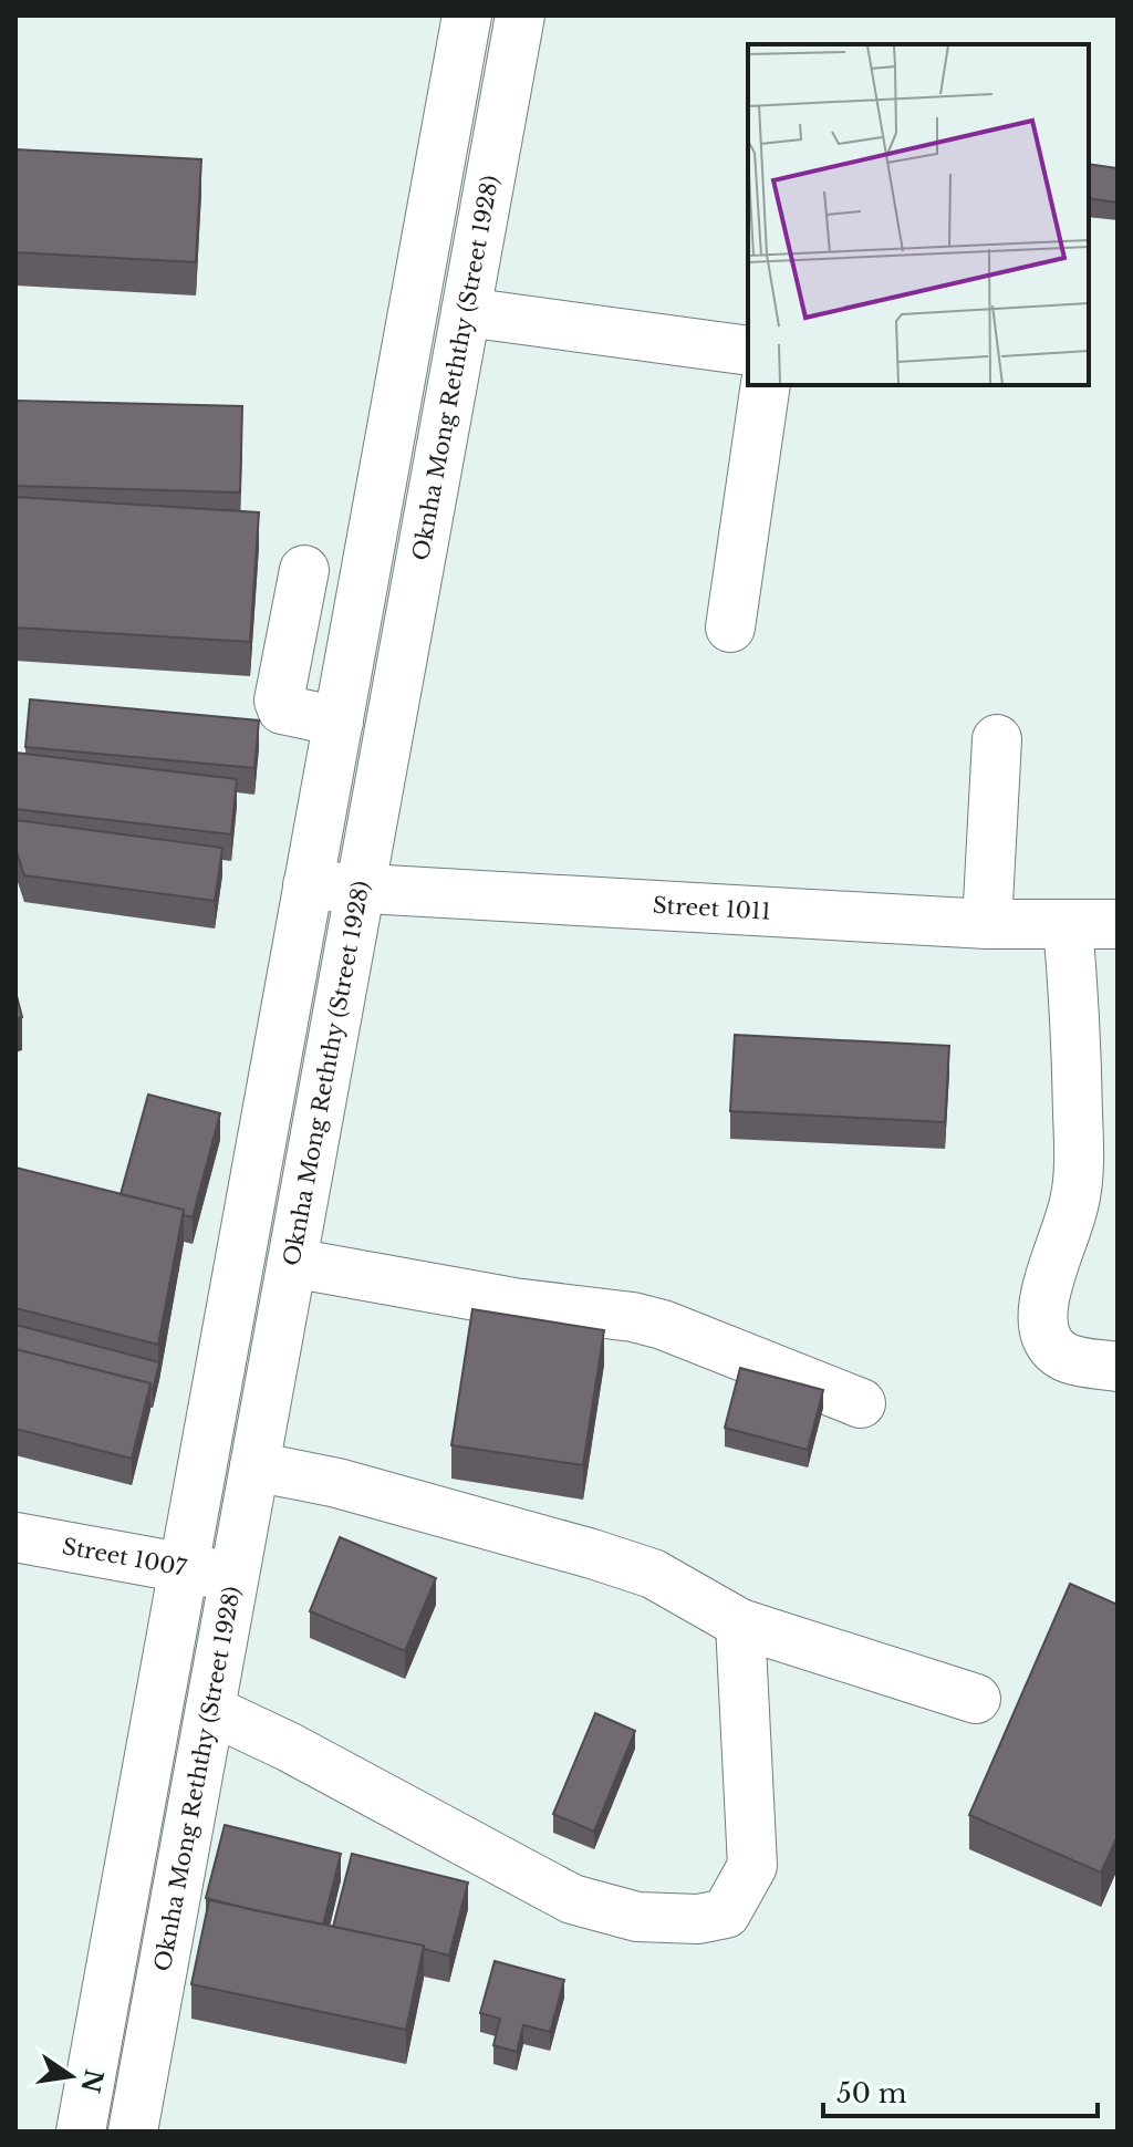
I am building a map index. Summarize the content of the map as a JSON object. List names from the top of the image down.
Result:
{
  "streets": {
    "main road": ["Oknha Mong Reththy (Street 1928)", "Street 1011", "Street 1007"]
  },
  "crossings": [
    ["Oknha Mong Reththy (Street 1928)", "Street 1011"],
    ["Oknha Mong Reththy (Street 1928)", "Street 1007"]
  ],
  "scale_bar": "50 m",
  "north": "right"
}
